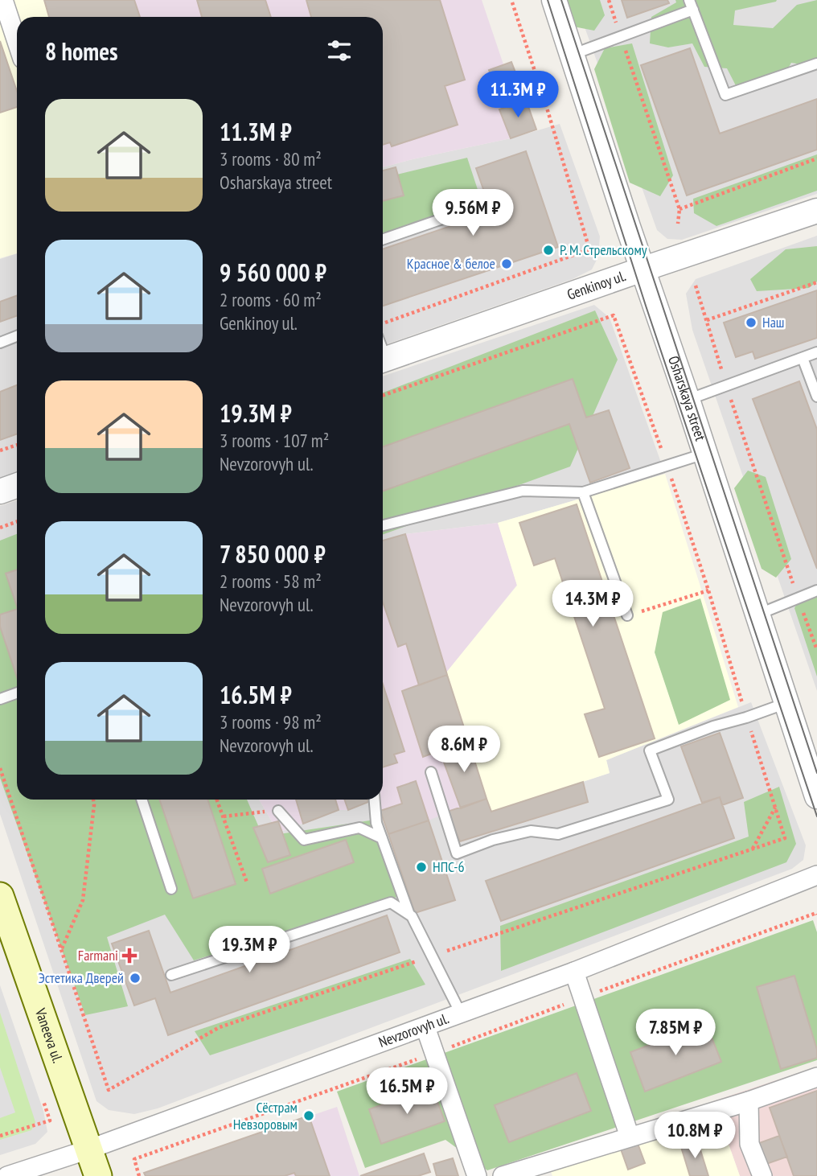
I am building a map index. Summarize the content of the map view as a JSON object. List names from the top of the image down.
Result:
{
  "streets": {
    "main road": ["Vaneeva ul."],
    "street": ["Genkinoy ul.", "Osharskaya street", "Nevzorovyh ul."]
  },
  "crossings": [
    ["Genkinoy ul.", "Osharskaya street"],
    ["Nevzorovyh ul.", "Vaneeva ul."]
  ],
  "places": {
    "other": [
      "Р. М. Стрельскому",
      "Красное & белое",
      "Наш",
      "НПС-6",
      "Эстетика Дверей",
      "Сёстрам Невзоровым"
    ],
    "health": ["Farmani"]
  },
  "page": {
    "heading": "8 homes",
    "price": [
      "11.3M ₽",
      "9.56M ₽",
      "14.3M ₽",
      "8.6M ₽",
      "19.3M ₽",
      "7.85M ₽",
      "16.5M ₽",
      "10.8M ₽"
    ],
    "list": [
      {
        "name": "11.3M ₽",
        "note": "3 rooms · 80 m² · Osharskaya street"
      },
      {
        "name": "9 560 000 ₽",
        "note": "2 rooms · 60 m² · Genkinoy ul."
      },
      {
        "name": "19.3M ₽",
        "note": "3 rooms · 107 m² · Nevzorovyh ul."
      },
      {
        "name": "7 850 000 ₽",
        "note": "2 rooms · 58 m² · Nevzorovyh ul."
      },
      {
        "name": "16.5M ₽",
        "note": "3 rooms · 98 m² · Nevzorovyh ul."
      }
    ]
  }
}
